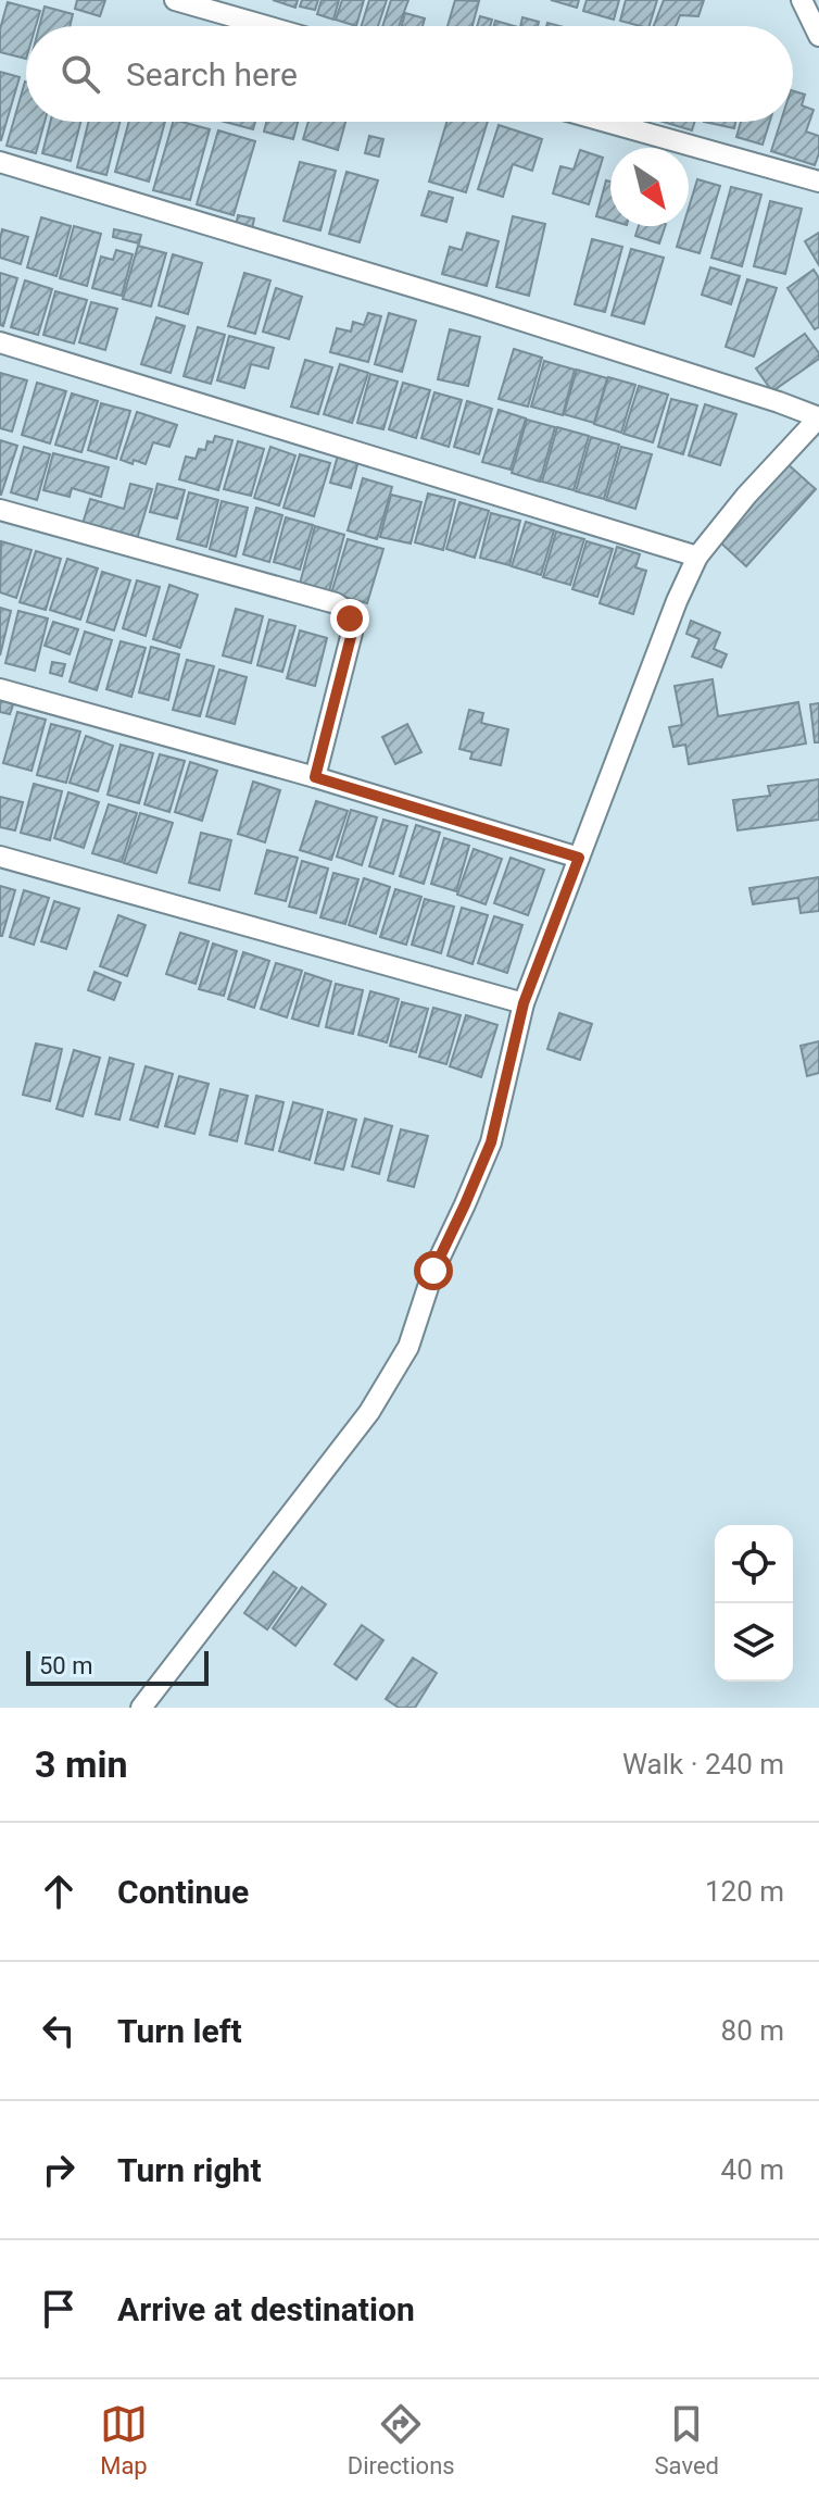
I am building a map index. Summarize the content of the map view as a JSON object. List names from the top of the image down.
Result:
{
  "scale_bar": "50 m",
  "north": "bottom right",
  "page": {
    "search": "Search here",
    "scale": "50 m",
    "heading": ["3 min", "Walk · 240 m"],
    "list": [
      ["Continue", "120 m"],
      ["Turn left", "80 m"],
      ["Turn right", "40 m"],
      "Arrive at destination"
    ],
    "nav": ["Map", "Directions", "Saved"]
  }
}
